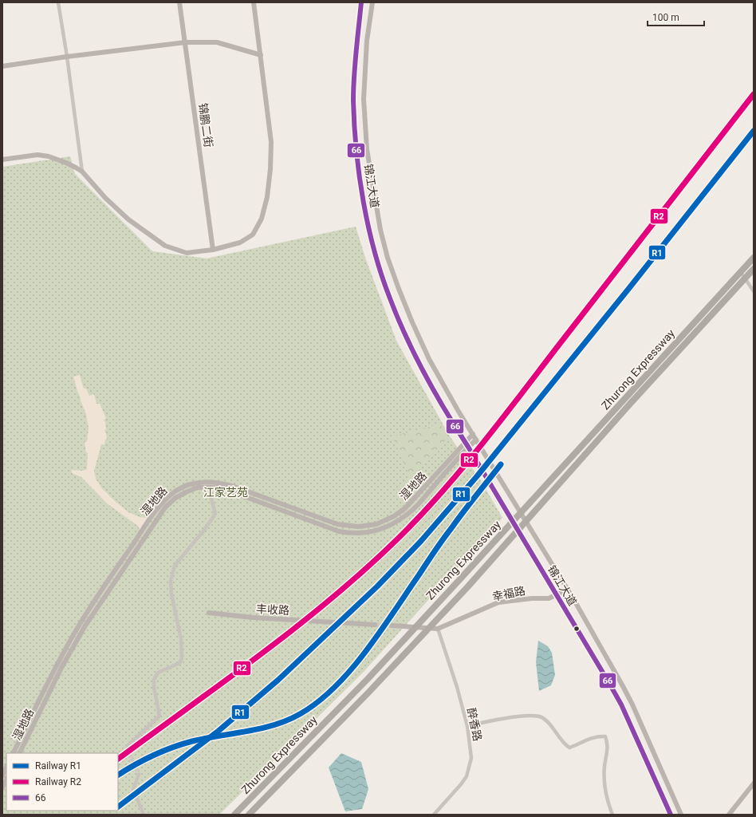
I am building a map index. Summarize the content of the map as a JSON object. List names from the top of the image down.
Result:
{
  "streets": {
    "highway": ["Zhurong Expressway"],
    "street": [
      "锦鹏二街",
      "锦江大道",
      "湿地路",
      "幸福路",
      "丰收路",
      "醉香路"
    ]
  },
  "crossings": [
    ["锦江大道", "湿地路"],
    ["锦江大道", "幸福路"],
    ["幸福路", "醉香路"]
  ],
  "parks": ["江家艺苑"],
  "lines": ["transit line 66", "rail line R2", "rail line R1"],
  "legend": ["Railway R1", "Railway R2", "66"],
  "scale_bar": "100 m"
}
